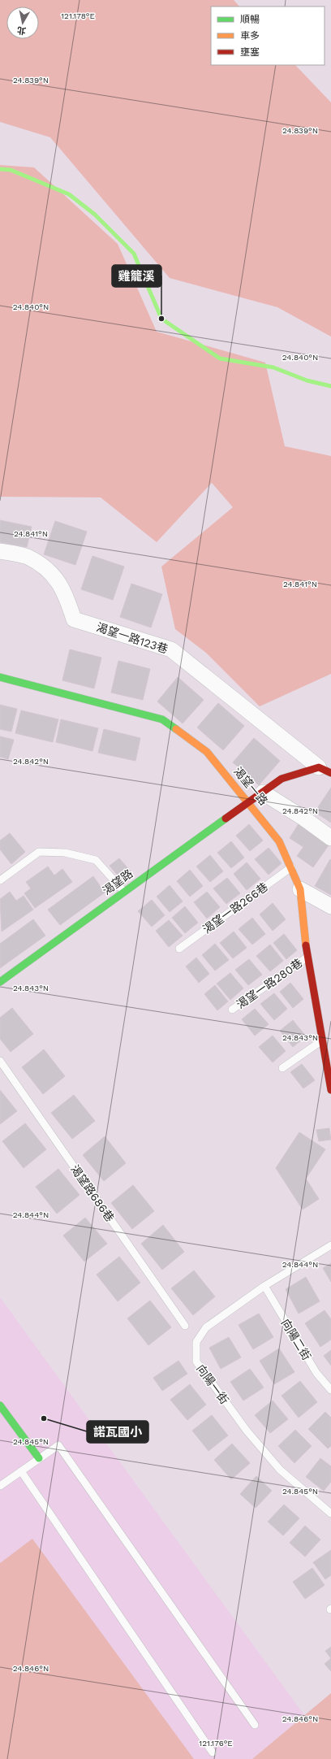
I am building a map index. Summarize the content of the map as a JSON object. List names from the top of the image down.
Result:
{
  "streets": {
    "street": ["渴望一路123巷", "渴望一路", "渴望路"],
    "lane": [
      "渴望一路266巷",
      "渴望一路280巷",
      "渴望路686巷",
      "向陽二街",
      "向陽一街"
    ]
  },
  "crossings": [
    ["渴望一路123巷", "渴望路"],
    ["渴望一路", "渴望路"],
    ["渴望一路", "渴望一路266巷"],
    ["渴望一路", "渴望一路280巷"],
    ["向陽二街", "向陽一街"]
  ],
  "places": ["雞籠溪", "諾瓦國小"],
  "legend": ["順暢", "車多", "壅塞"],
  "north": "bottom",
  "coordinates": [
    "121.178°E",
    "24.839°N",
    "24.840°N",
    "24.841°N",
    "24.842°N",
    "24.843°N",
    "24.844°N",
    "24.845°N",
    "24.846°N",
    "121.176°E"
  ]
}
